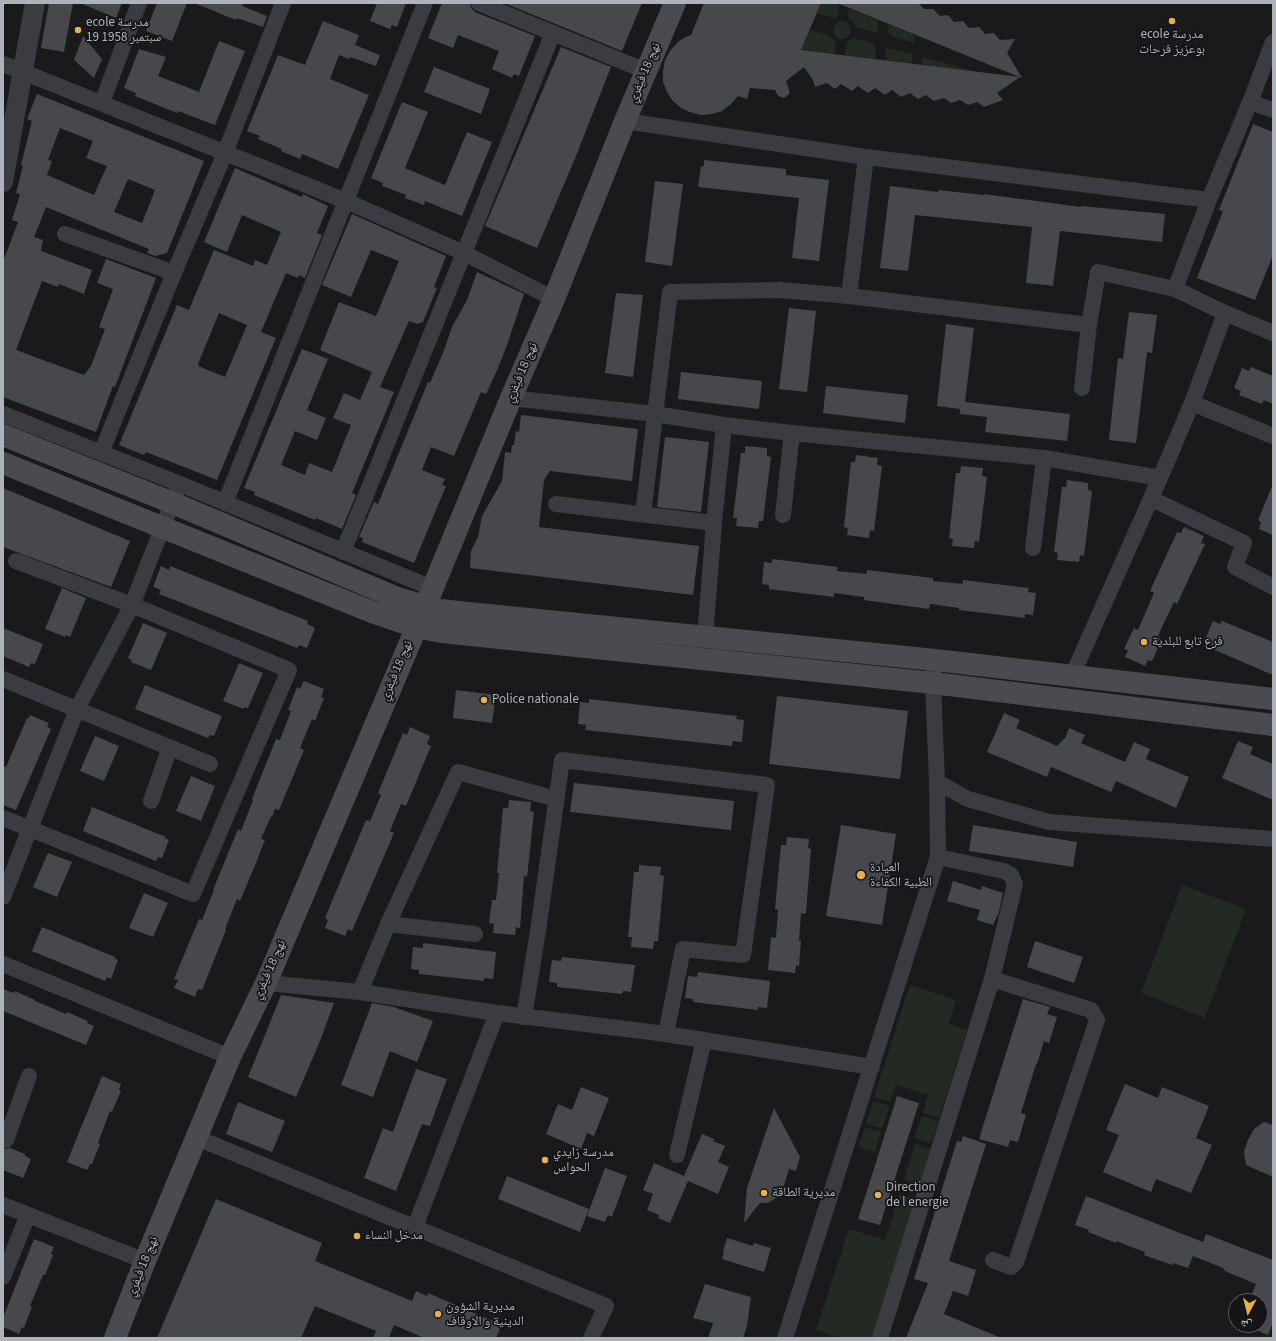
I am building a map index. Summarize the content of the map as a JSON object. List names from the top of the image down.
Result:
{
  "streets": {
    "main road": ["نهج 18 فيفري"]
  },
  "places": [
    "ecole مدرسة بوعزيز فرحات",
    "ecole مدرسة 19 سبتمبر 1958",
    "فرع تابع للبلدية",
    "Police nationale",
    "العيادة الطبية الكفاءة",
    "مدرسة زايدي الحواس",
    "مديرية الطاقة",
    "Direction de l energie",
    "مدخل النساء",
    "مديرية الشؤون الدينية و الاوقاف"
  ],
  "north": "bottom"
}
